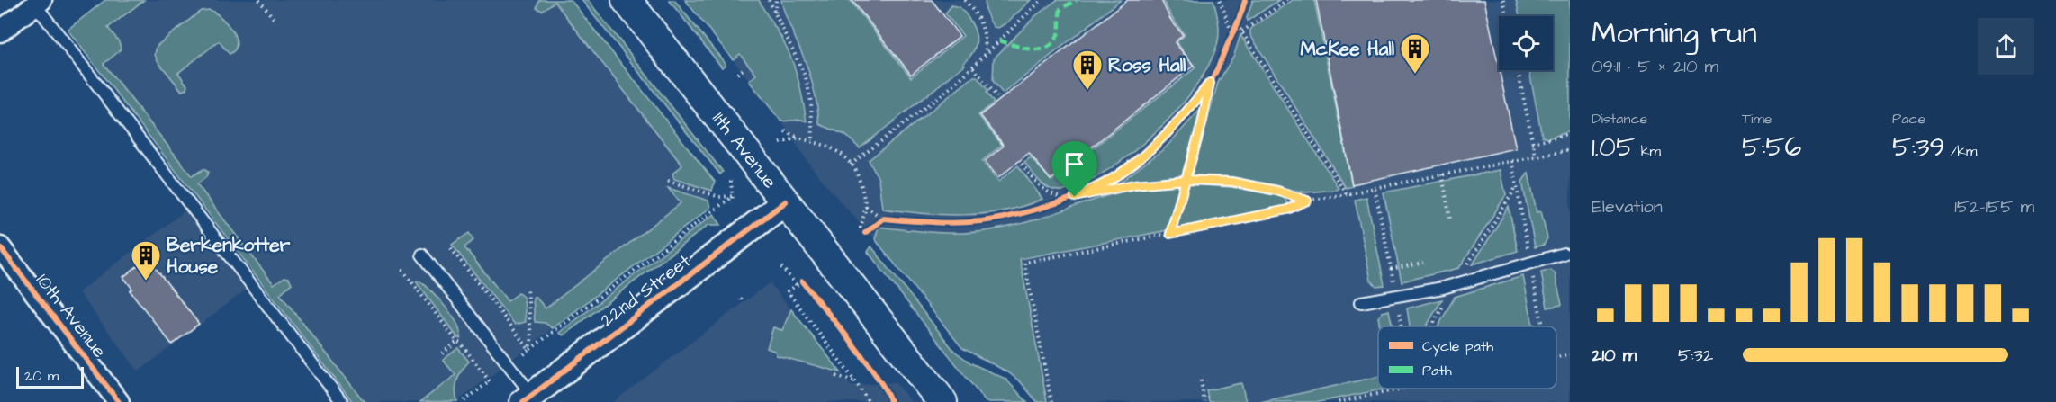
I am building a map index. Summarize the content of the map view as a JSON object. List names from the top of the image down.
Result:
{
  "streets": {
    "main road": ["11th Avenue"],
    "street": ["22nd Street", "10th Avenue"]
  },
  "crossings": [
    ["11th Avenue", "22nd Street"]
  ],
  "places": {
    "building": ["McKee Hall", "Ross Hall", "Berkenkotter House"]
  },
  "legend": ["Cycle path", "Path"],
  "scale_bar": "20 m",
  "page": {
    "heading": ["Morning run", "09:11 · 5 × 210 m"],
    "stats": [
      ["Distance", "1.05 km"],
      ["Time", "5:56"],
      ["Pace", "5:39 /km"]
    ],
    "chart": ["Elevation", "152–155 m"],
    "list": [
      {
        "name": "210 m",
        "note": "5:32"
      }
    ],
    "scale": "20 m"
  }
}
